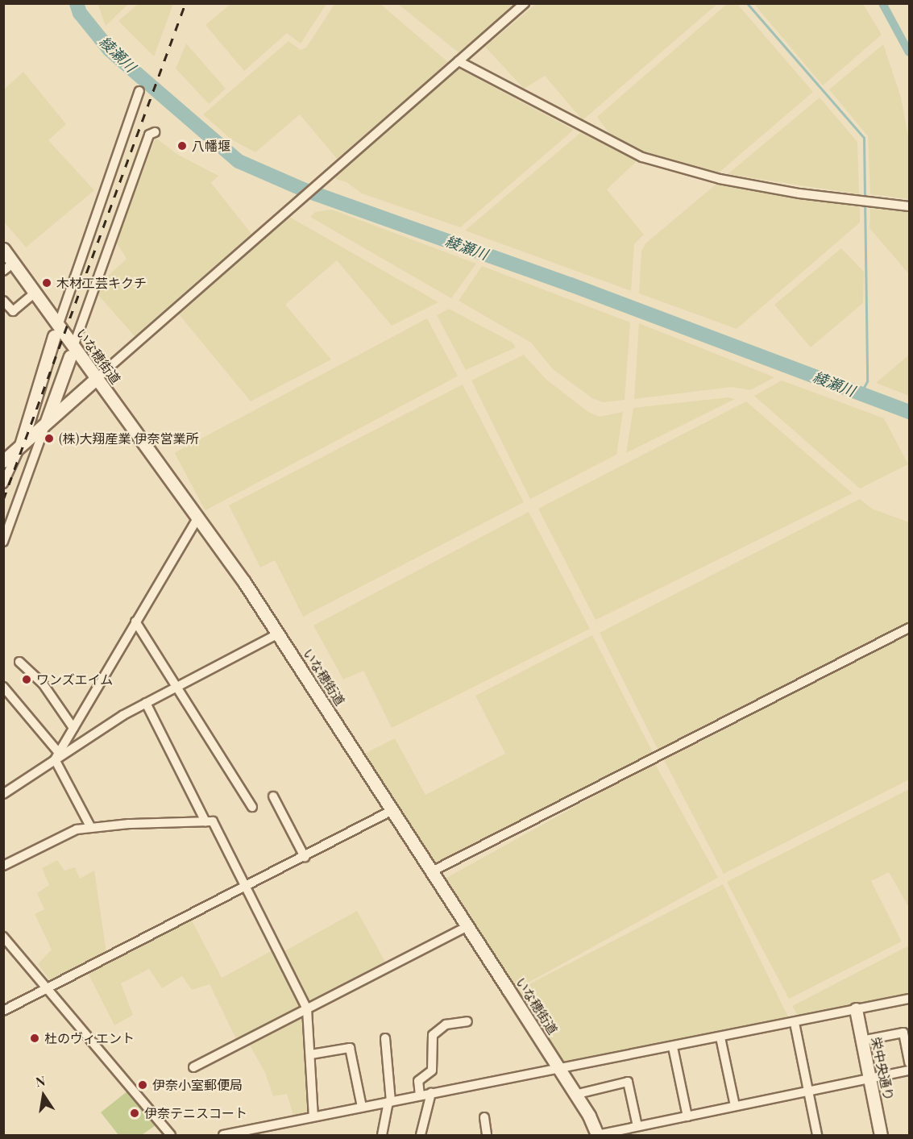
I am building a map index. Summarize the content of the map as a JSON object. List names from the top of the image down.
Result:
{
  "streets": {
    "street": ["いな穂街道", "栄中央通り"]
  },
  "water": ["綾瀬川"],
  "places": [
    "八幡堰",
    "木材工芸キクチ",
    "(株)大翔産業 伊奈営業所",
    "ワンズエイム",
    "杜のヴィエント",
    "伊奈小室郵便局",
    "伊奈テニスコート"
  ],
  "north": "top"
}
